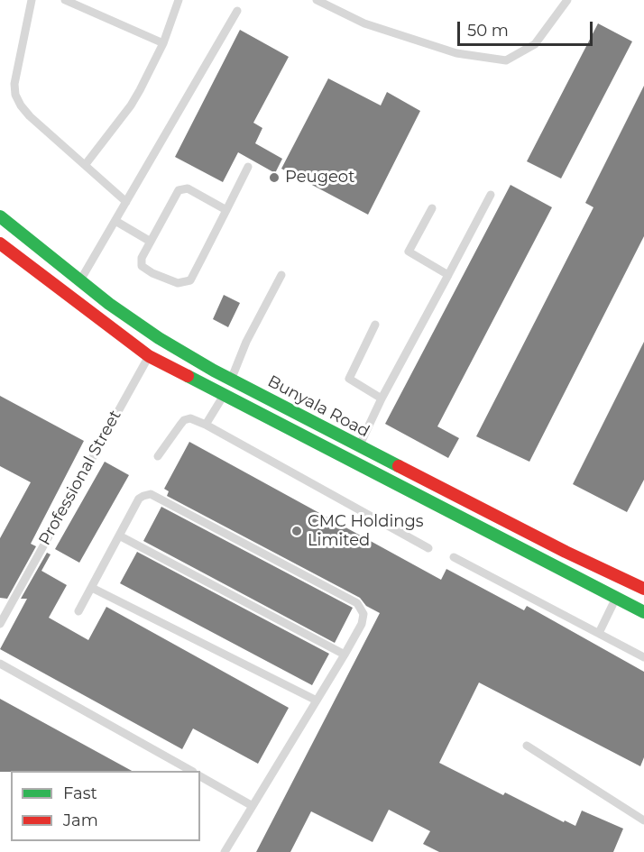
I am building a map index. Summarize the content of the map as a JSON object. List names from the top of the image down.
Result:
{
  "streets": {
    "main road": ["Bunyala Road"],
    "lane": ["Professional Street"]
  },
  "crossings": [
    ["Bunyala Road", "Professional Street"]
  ],
  "places": ["Peugeot", "CMC Holdings Limited"],
  "legend": ["Fast", "Jam"],
  "scale_bar": "50 m"
}
